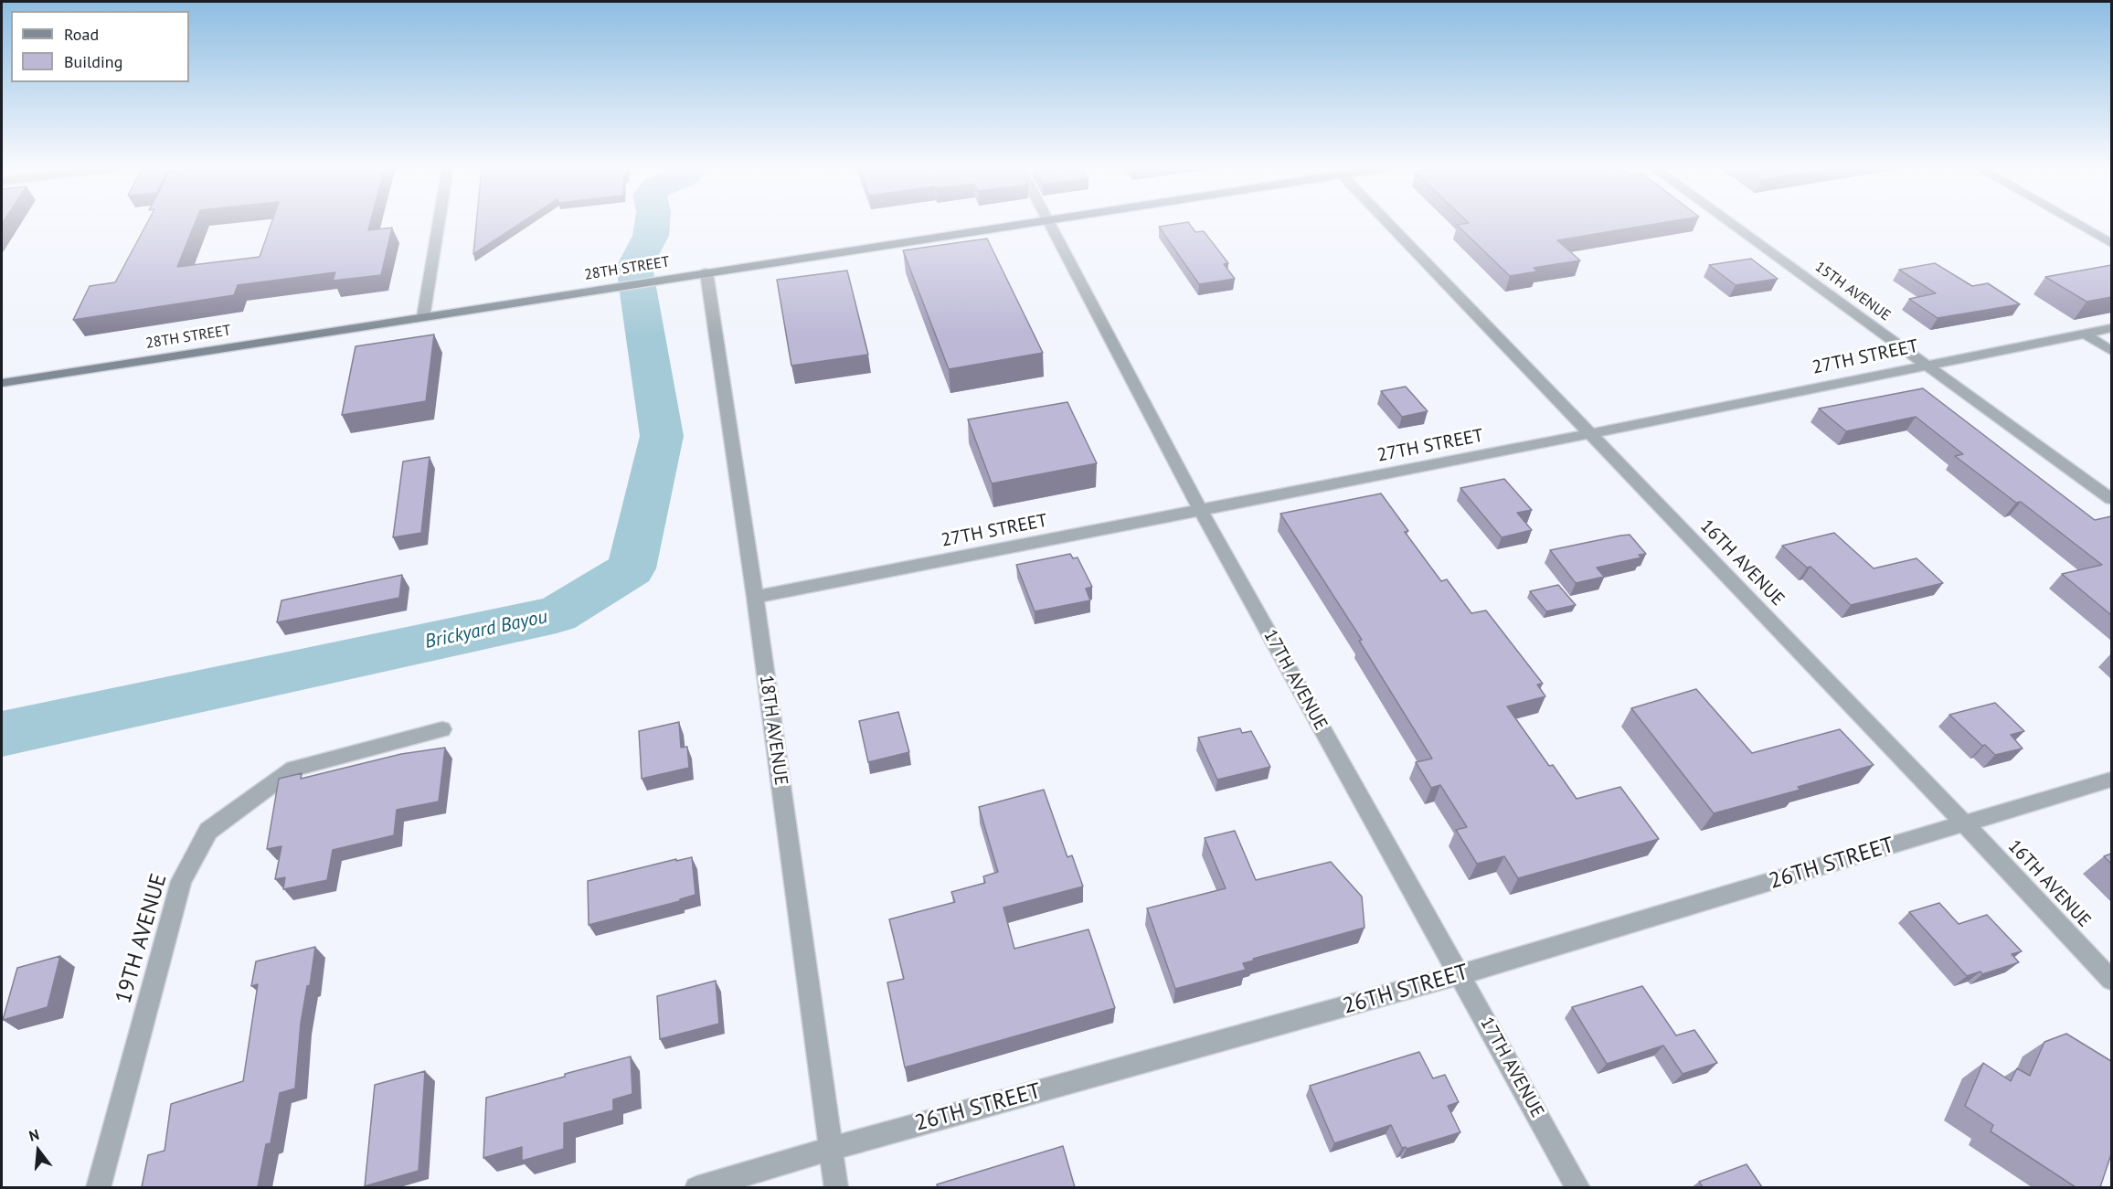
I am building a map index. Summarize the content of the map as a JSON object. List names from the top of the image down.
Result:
{
  "streets": {
    "main road": ["28TH STREET"],
    "street": [
      "15TH AVENUE",
      "27TH STREET",
      "16TH AVENUE",
      "17TH AVENUE",
      "18TH AVENUE",
      "26TH STREET",
      "19TH AVENUE"
    ]
  },
  "crossings": [
    ["28TH STREET", "18TH AVENUE"],
    ["15TH AVENUE", "27TH STREET"],
    ["27TH STREET", "16TH AVENUE"],
    ["27TH STREET", "17TH AVENUE"],
    ["27TH STREET", "18TH AVENUE"],
    ["16TH AVENUE", "26TH STREET"],
    ["17TH AVENUE", "26TH STREET"],
    ["18TH AVENUE", "26TH STREET"]
  ],
  "water": ["Brickyard Bayou"],
  "legend": ["Road", "Building"],
  "north": "top"
}
